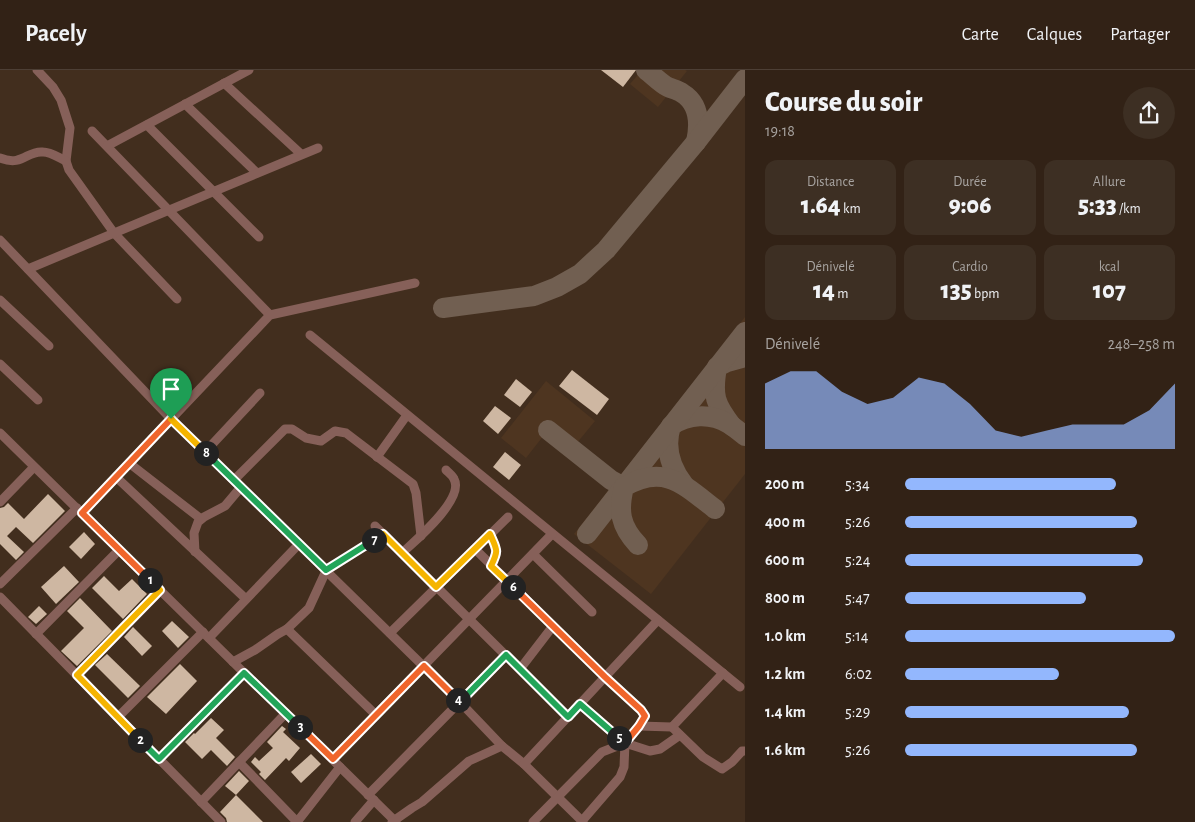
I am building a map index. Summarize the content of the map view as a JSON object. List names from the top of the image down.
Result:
{
  "page": {
    "header": "Pacely",
    "nav": ["Carte", "Calques", "Partager"],
    "heading": ["Course du soir", "19:18"],
    "stats": [
      ["Distance", "1.64 km"],
      ["Durée", "9:06"],
      ["Allure", "5:33 /km"],
      ["Dénivelé", "14 m"],
      ["Cardio", "135 bpm"],
      ["kcal", "107"]
    ],
    "chart": ["Dénivelé", "248–258 m"],
    "pins": [
      "8",
      "7",
      "1",
      "6",
      "4",
      "3",
      "5",
      "2"
    ],
    "list": [
      {
        "name": "200 m",
        "note": "5:34"
      },
      {
        "name": "400 m",
        "note": "5:26"
      },
      {
        "name": "600 m",
        "note": "5:24"
      },
      {
        "name": "800 m",
        "note": "5:47"
      },
      {
        "name": "1.0 km",
        "note": "5:14"
      },
      {
        "name": "1.2 km",
        "note": "6:02"
      },
      {
        "name": "1.4 km",
        "note": "5:29"
      },
      {
        "name": "1.6 km",
        "note": "5:26"
      }
    ]
  }
}
